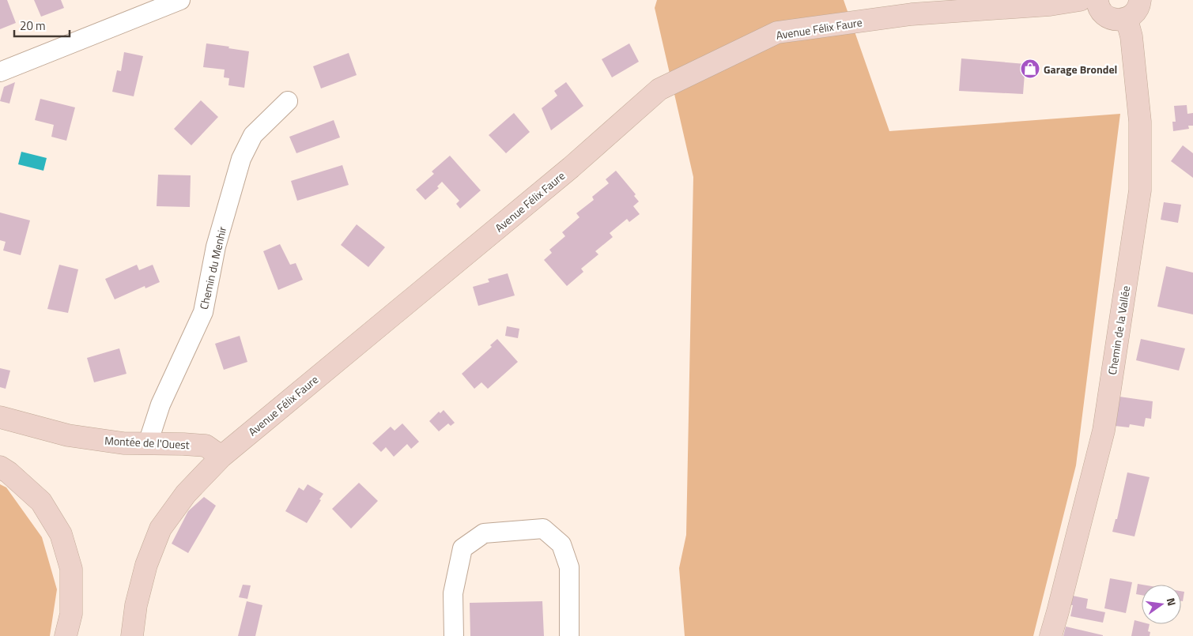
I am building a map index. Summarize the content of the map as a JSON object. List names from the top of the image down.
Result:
{
  "streets": {
    "street": [
      "Avenue Félix Faure",
      "Chemin du Menhir",
      "Chemin de la Vallée",
      "Montée de l'Ouest"
    ]
  },
  "crossings": [
    ["Avenue Félix Faure", "Montée de l'Ouest"],
    ["Chemin du Menhir", "Montée de l'Ouest"]
  ],
  "places": {
    "shop": ["Garage Brondel"]
  },
  "scale_bar": "20 m",
  "north": "right"
}
